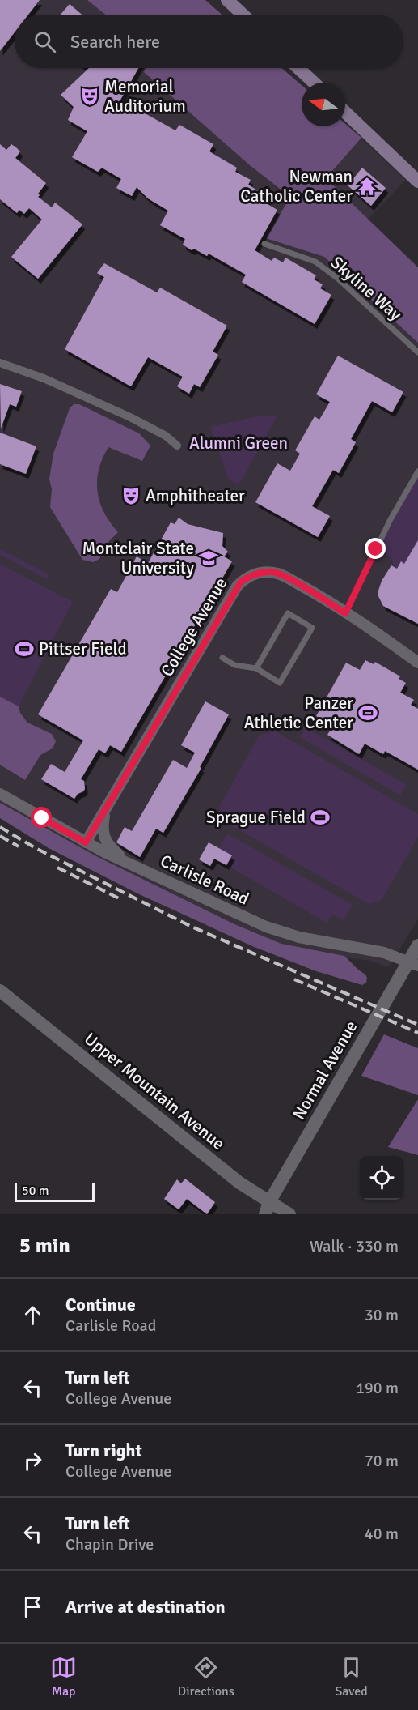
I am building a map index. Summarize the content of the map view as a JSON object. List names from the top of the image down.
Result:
{
  "streets": {
    "street": [
      "College Avenue",
      "Carlisle Road",
      "Normal Avenue",
      "Upper Mountain Avenue"
    ],
    "lane": ["Skyline Way"]
  },
  "crossings": [
    ["College Avenue", "Carlisle Road"],
    ["Carlisle Road", "Normal Avenue"],
    ["Normal Avenue", "Upper Mountain Avenue"]
  ],
  "parks": ["Alumni Green"],
  "places": {
    "theatre": ["Memorial Auditorium", "Amphitheater"],
    "temple": ["Newman Catholic Center"],
    "school or university": ["Montclair State University"],
    "sports": ["Pittser Field", "Panzer Athletic Center", "Sprague Field"]
  },
  "scale_bar": "50 m",
  "north": "left",
  "page": {
    "search": "Search here",
    "scale": "50 m",
    "heading": ["5 min", "Walk · 330 m"],
    "list": [
      ["Continue", "Carlisle Road", "30 m"],
      ["Turn left", "College Avenue", "190 m"],
      ["Turn right", "College Avenue", "70 m"],
      ["Turn left", "Chapin Drive", "40 m"],
      "Arrive at destination"
    ],
    "nav": ["Map", "Directions", "Saved"]
  }
}
